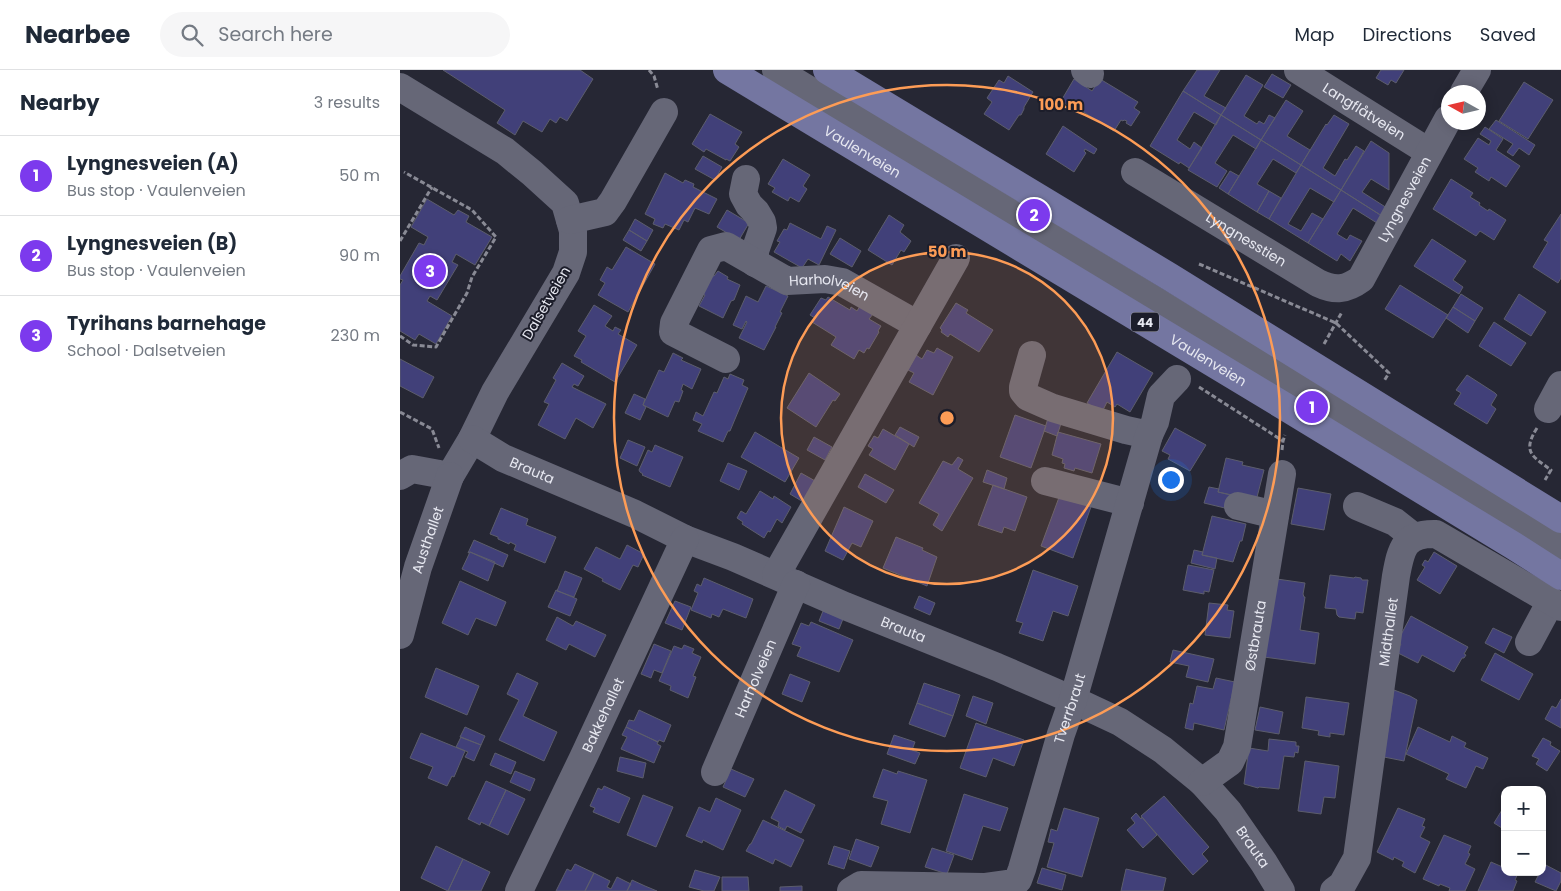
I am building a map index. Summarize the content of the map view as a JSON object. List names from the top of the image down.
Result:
{
  "streets": {
    "main road": ["Vaulenveien", "44"],
    "street": [
      "Langflåtveien",
      "Lyngnesveien",
      "Lyngnesstien",
      "Harholveien",
      "Dalsetveien",
      "Brauta",
      "Austhallet",
      "Midthallet",
      "Østbrauta",
      "Tverrbraut",
      "Bakkehallet"
    ]
  },
  "crossings": [
    ["Langflåtveien", "Lyngnesveien"],
    ["Lyngnesveien", "Lyngnesstien"],
    ["Harholveien", "Brauta"],
    ["Dalsetveien", "Brauta"],
    ["Dalsetveien", "Austhallet"],
    ["Brauta", "Østbrauta"],
    ["Brauta", "Tverrbraut"],
    ["Brauta", "Bakkehallet"]
  ],
  "north": "left",
  "page": {
    "header": "Nearbee",
    "search": "Search here",
    "nav": ["Map", "Directions", "Saved"],
    "heading": ["Nearby", "3 results"],
    "list": [
      {
        "mark": "1",
        "name": "Lyngnesveien (A)",
        "note": "Bus stop · Vaulenveien",
        "value": "50 m"
      },
      {
        "mark": "2",
        "name": "Lyngnesveien (B)",
        "note": "Bus stop · Vaulenveien",
        "value": "90 m"
      },
      {
        "mark": "3",
        "name": "Tyrihans barnehage",
        "note": "School · Dalsetveien",
        "value": "230 m"
      }
    ],
    "pins": ["2", "3", "1"],
    "map_buttons": ["+", "−"]
  },
  "rings": ["100 m", "50 m"]
}
